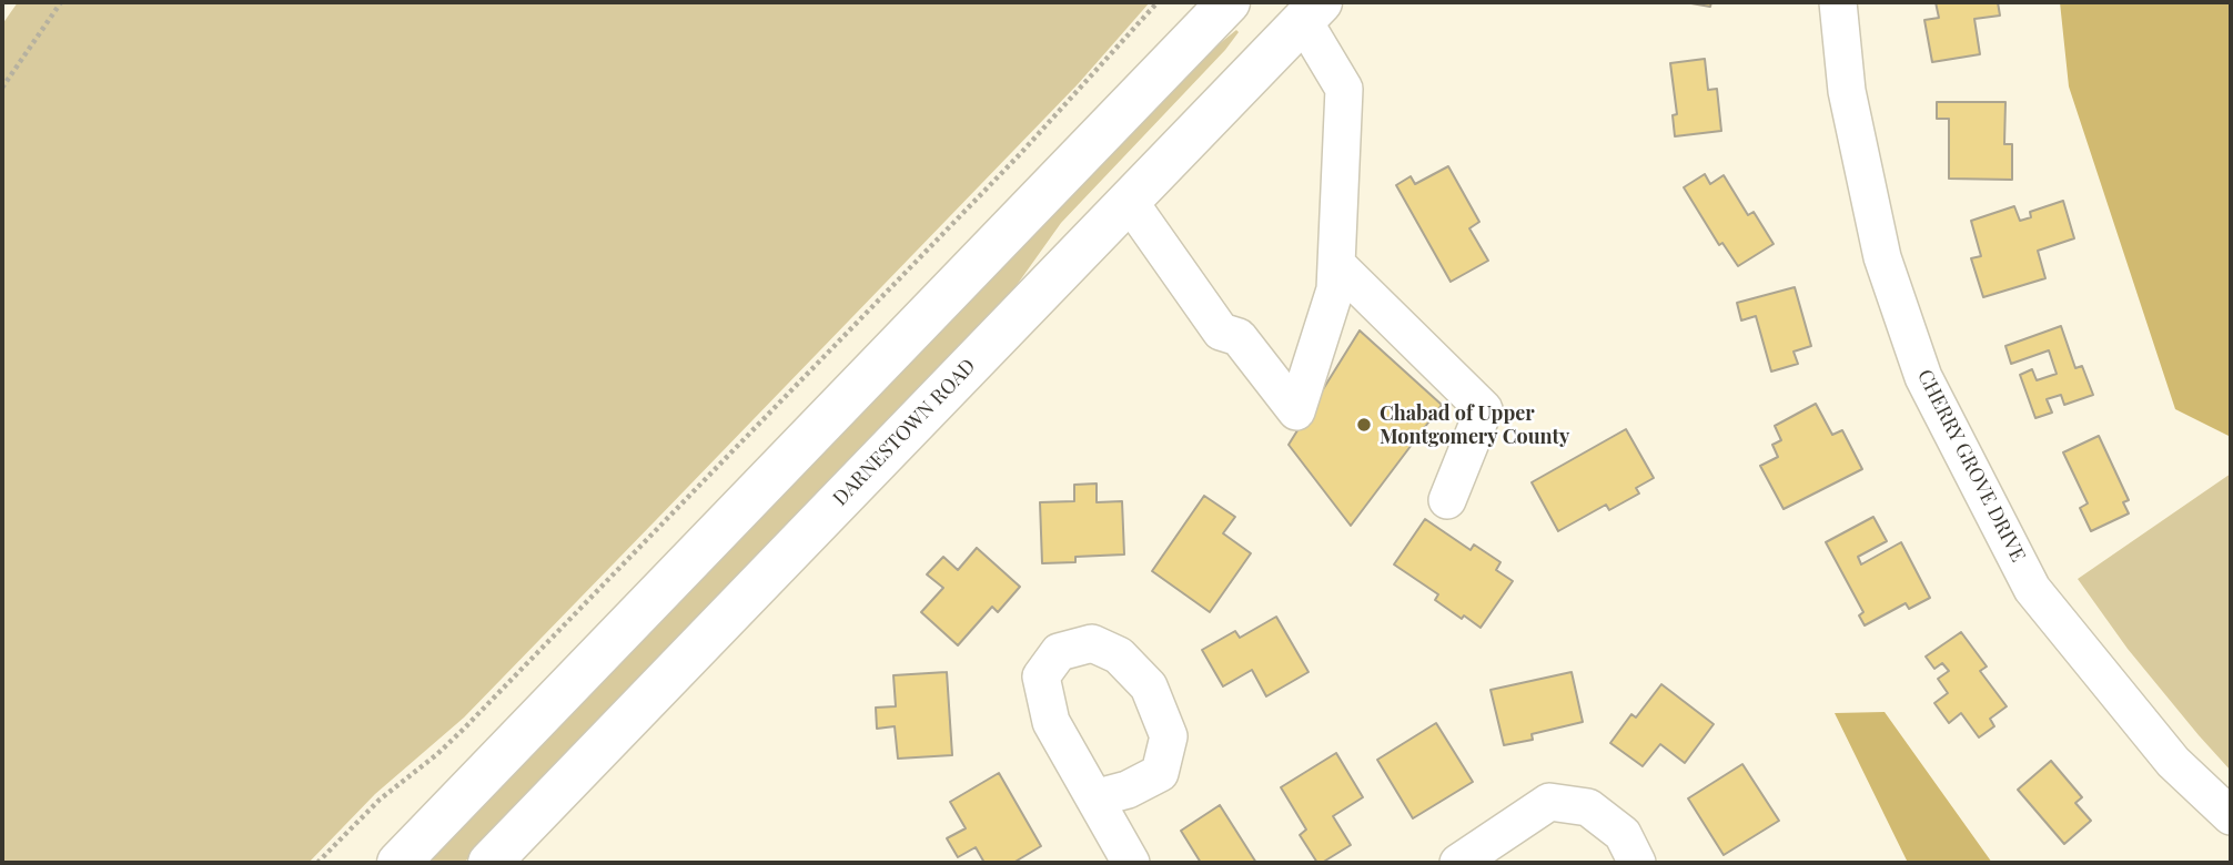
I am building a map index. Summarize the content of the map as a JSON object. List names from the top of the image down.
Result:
{
  "streets": {
    "main road": ["DARNESTOWN ROAD"],
    "street": ["CHERRY GROVE DRIVE"]
  },
  "places": ["Chabad of Upper Montgomery County"]
}
